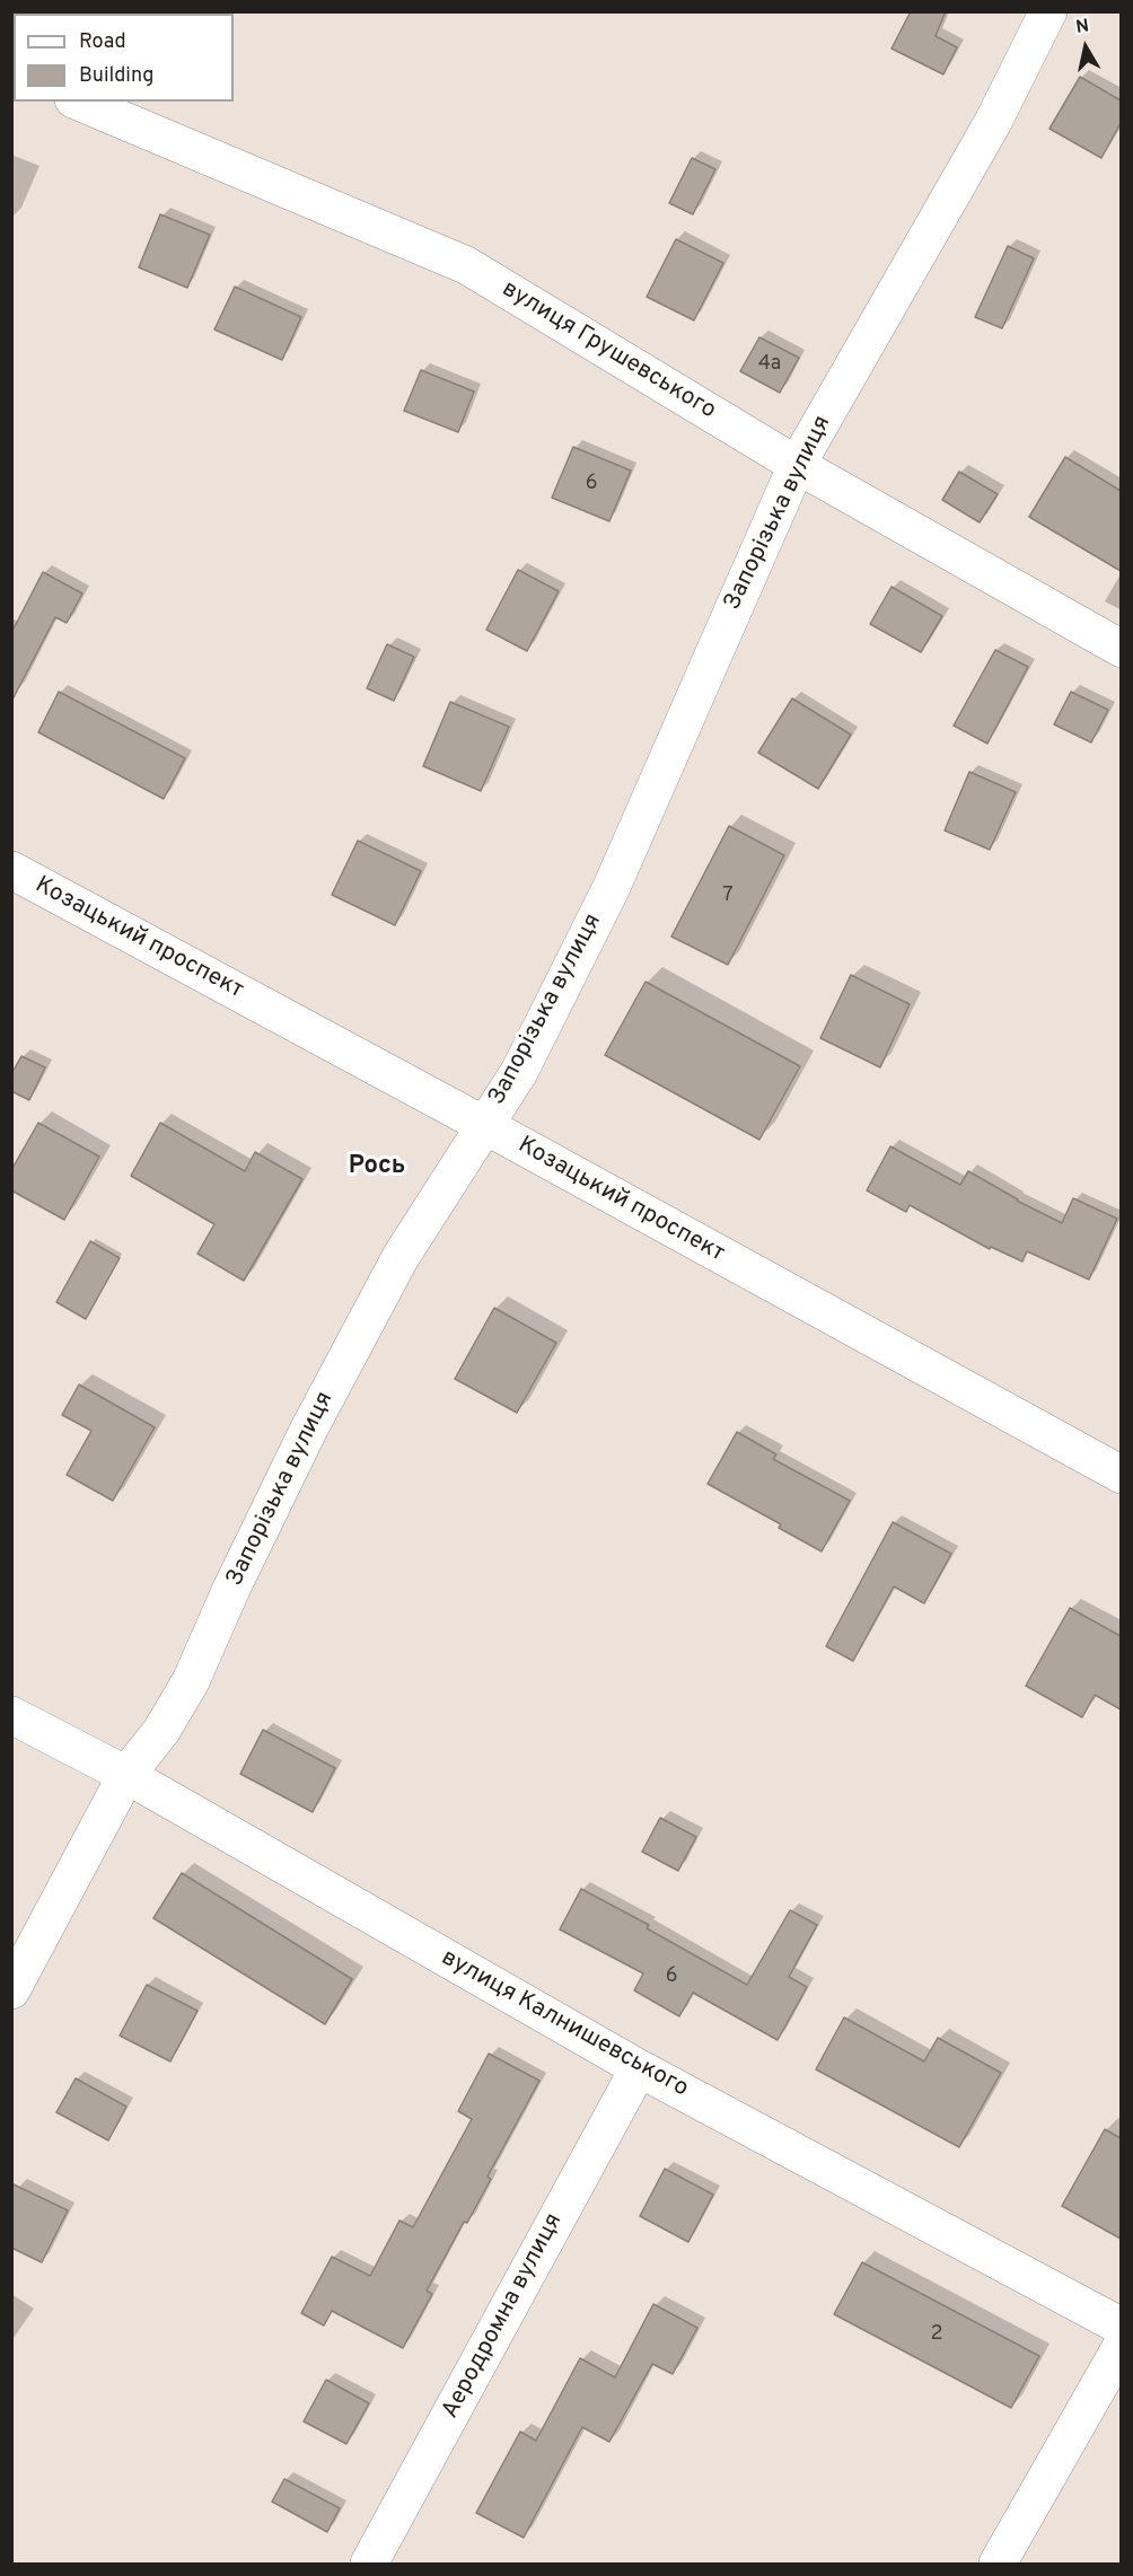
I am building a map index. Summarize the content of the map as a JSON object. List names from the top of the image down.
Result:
{
  "streets": {
    "street": [
      "вулиця Грушевського",
      "Запорізька вулиця",
      "Козацький проспект",
      "вулиця Калнишевського",
      "Аеродромна вулиця"
    ]
  },
  "crossings": [
    ["вулиця Грушевського", "Запорізька вулиця"],
    ["Запорізька вулиця", "Козацький проспект"],
    ["Запорізька вулиця", "вулиця Калнишевського"],
    ["вулиця Калнишевського", "Аеродромна вулиця"]
  ],
  "districts": ["Рось"],
  "house_numbers": [
    "4а",
    "6",
    "7",
    "6",
    "2"
  ],
  "legend": ["Road", "Building"],
  "north": "top"
}
